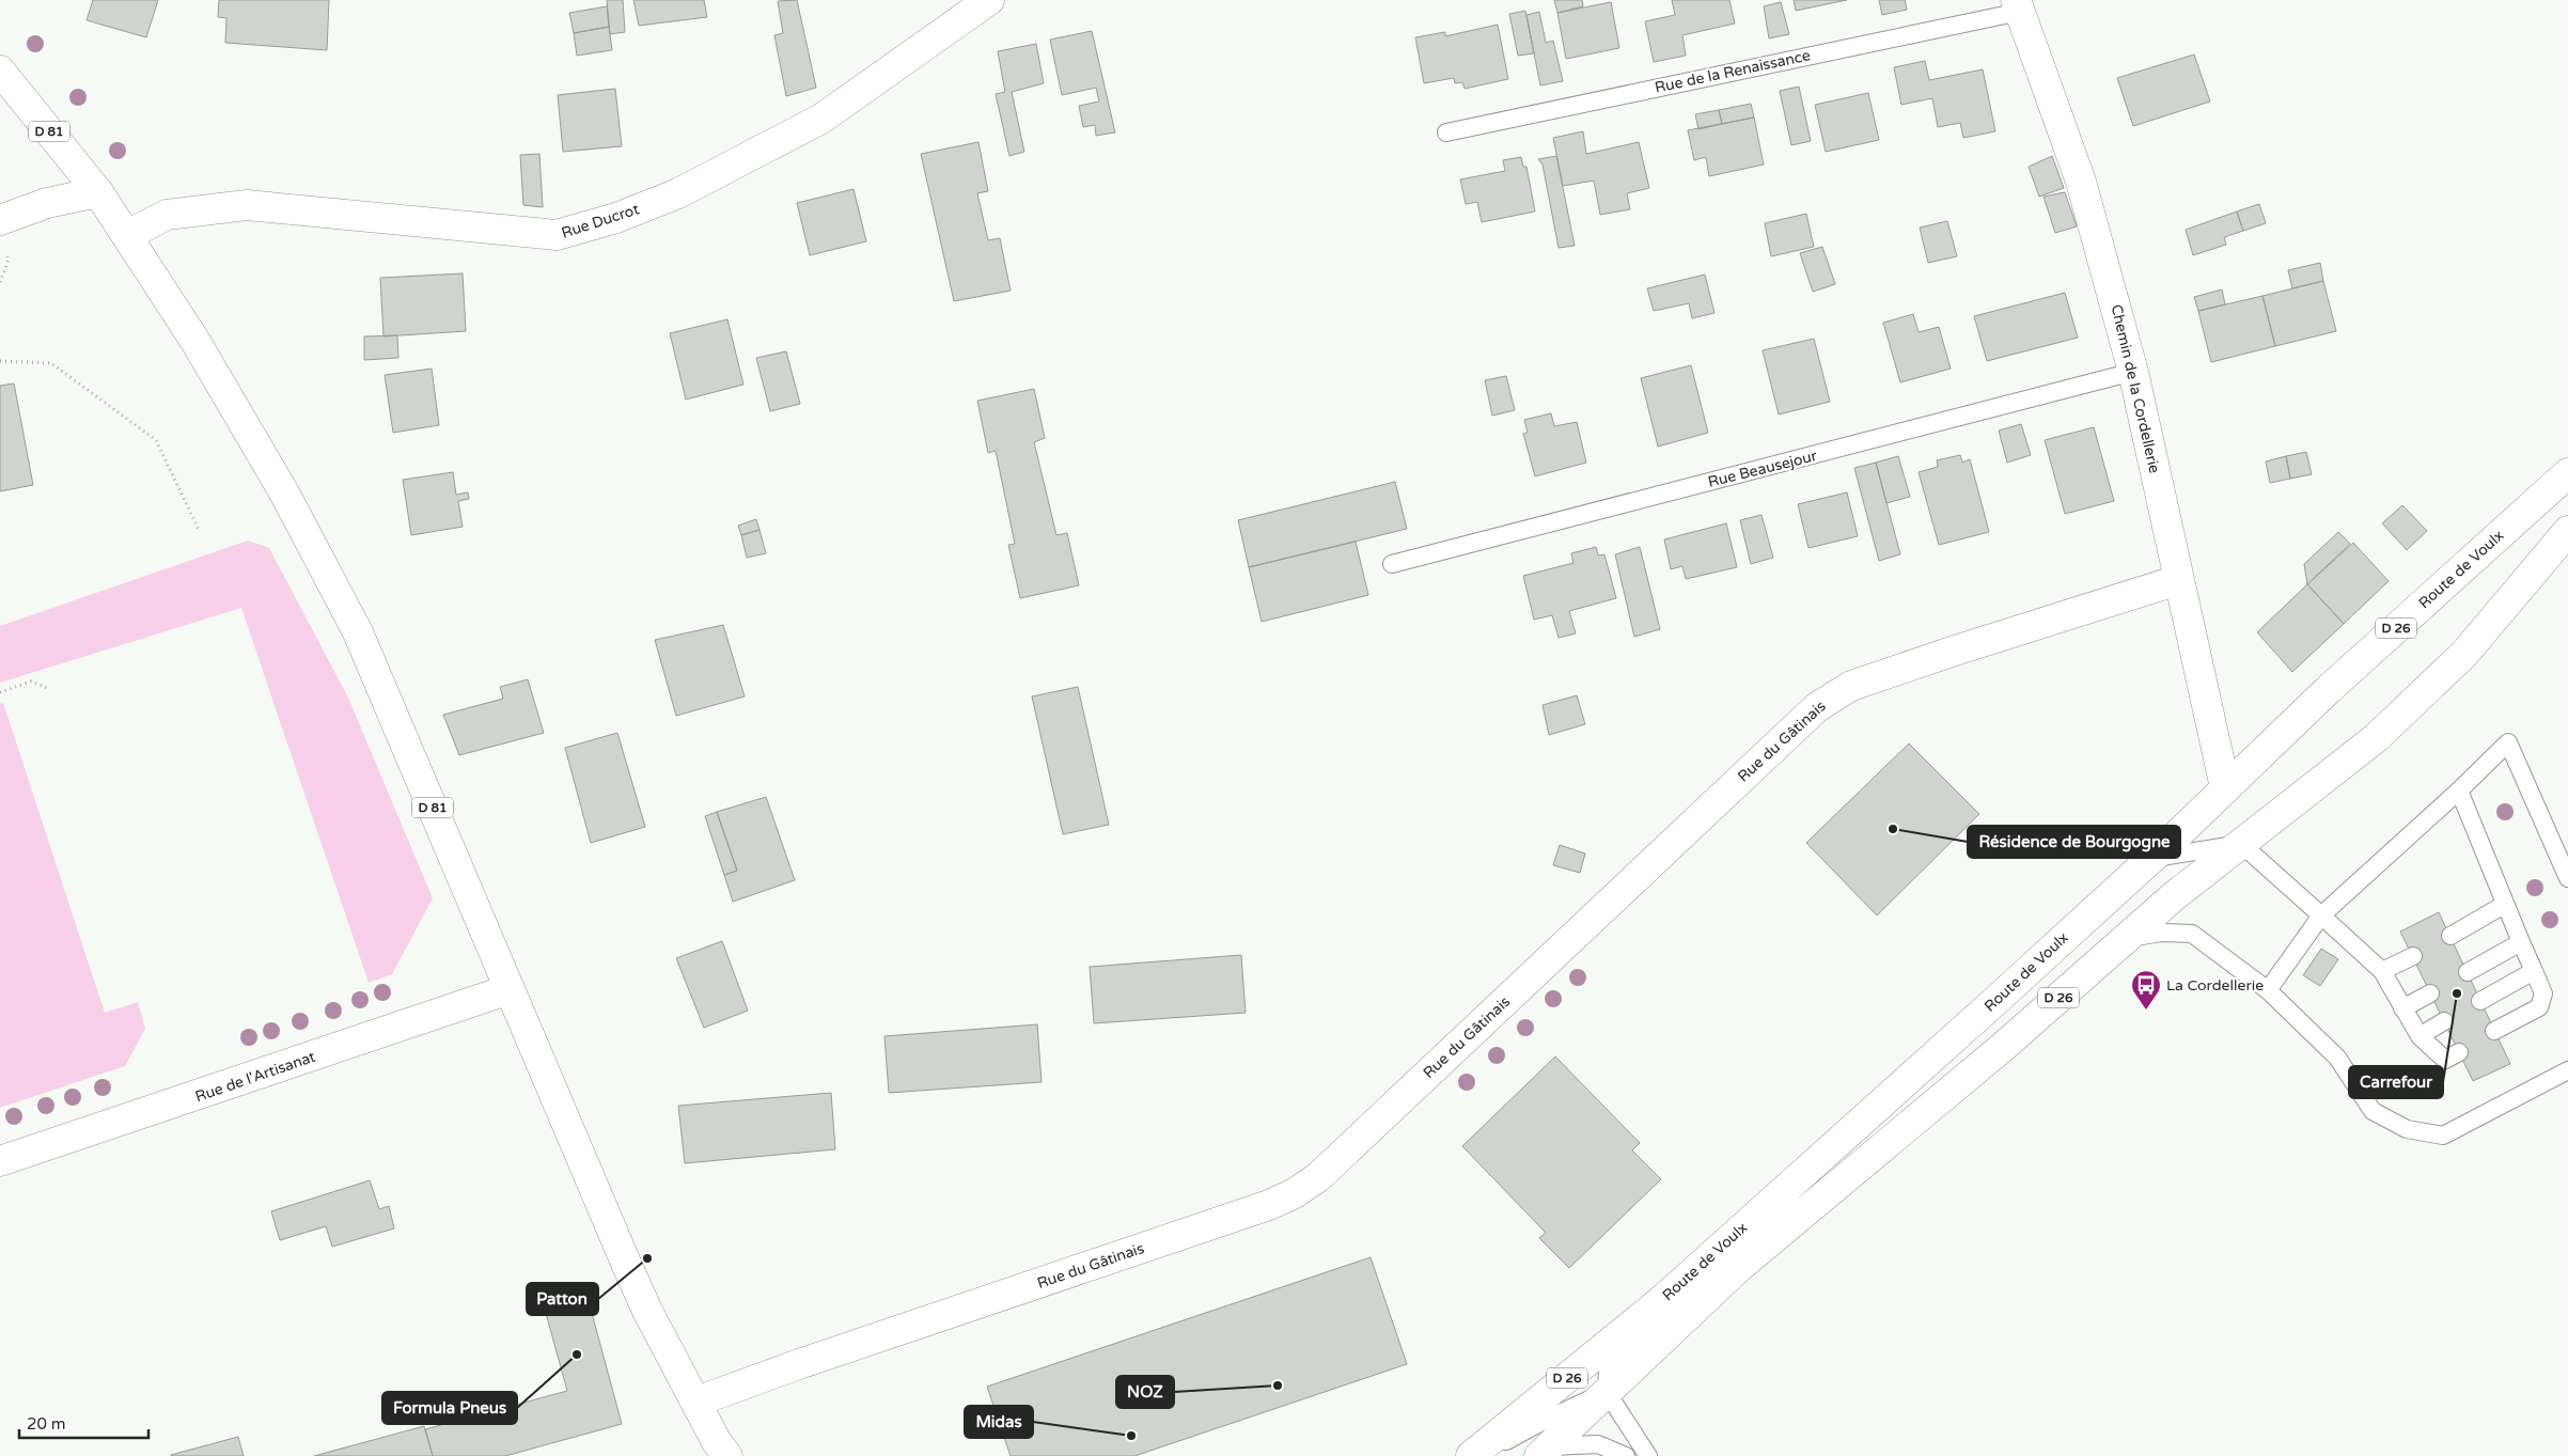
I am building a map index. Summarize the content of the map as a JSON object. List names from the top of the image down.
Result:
{
  "streets": {
    "main road": [
      "D 81",
      "Rue Ducrot",
      "Chemin de la Cordellerie",
      "Route de Voulx",
      "D 26",
      "Rue du Gâtinais",
      "Rue de l'Artisanat"
    ],
    "lane": ["Rue de la Renaissance", "Rue Beausejour"]
  },
  "crossings": [
    ["Rue de la Renaissance", "Chemin de la Cordellerie"],
    ["D 81", "Rue Ducrot"],
    ["D 81", "Rue du Gâtinais"],
    ["D 81", "Rue de l'Artisanat"],
    ["Chemin de la Cordellerie", "Rue Beausejour"],
    ["Chemin de la Cordellerie", "Route de Voulx"],
    ["Chemin de la Cordellerie", "Rue du Gâtinais"]
  ],
  "places": {
    "other": [
      "Résidence de Bourgogne",
      "Carrefour",
      "Patton",
      "Formula Pneus",
      "NOZ",
      "Midas"
    ],
    "bus stop": ["La Cordellerie"]
  },
  "scale_bar": "20 m"
}
